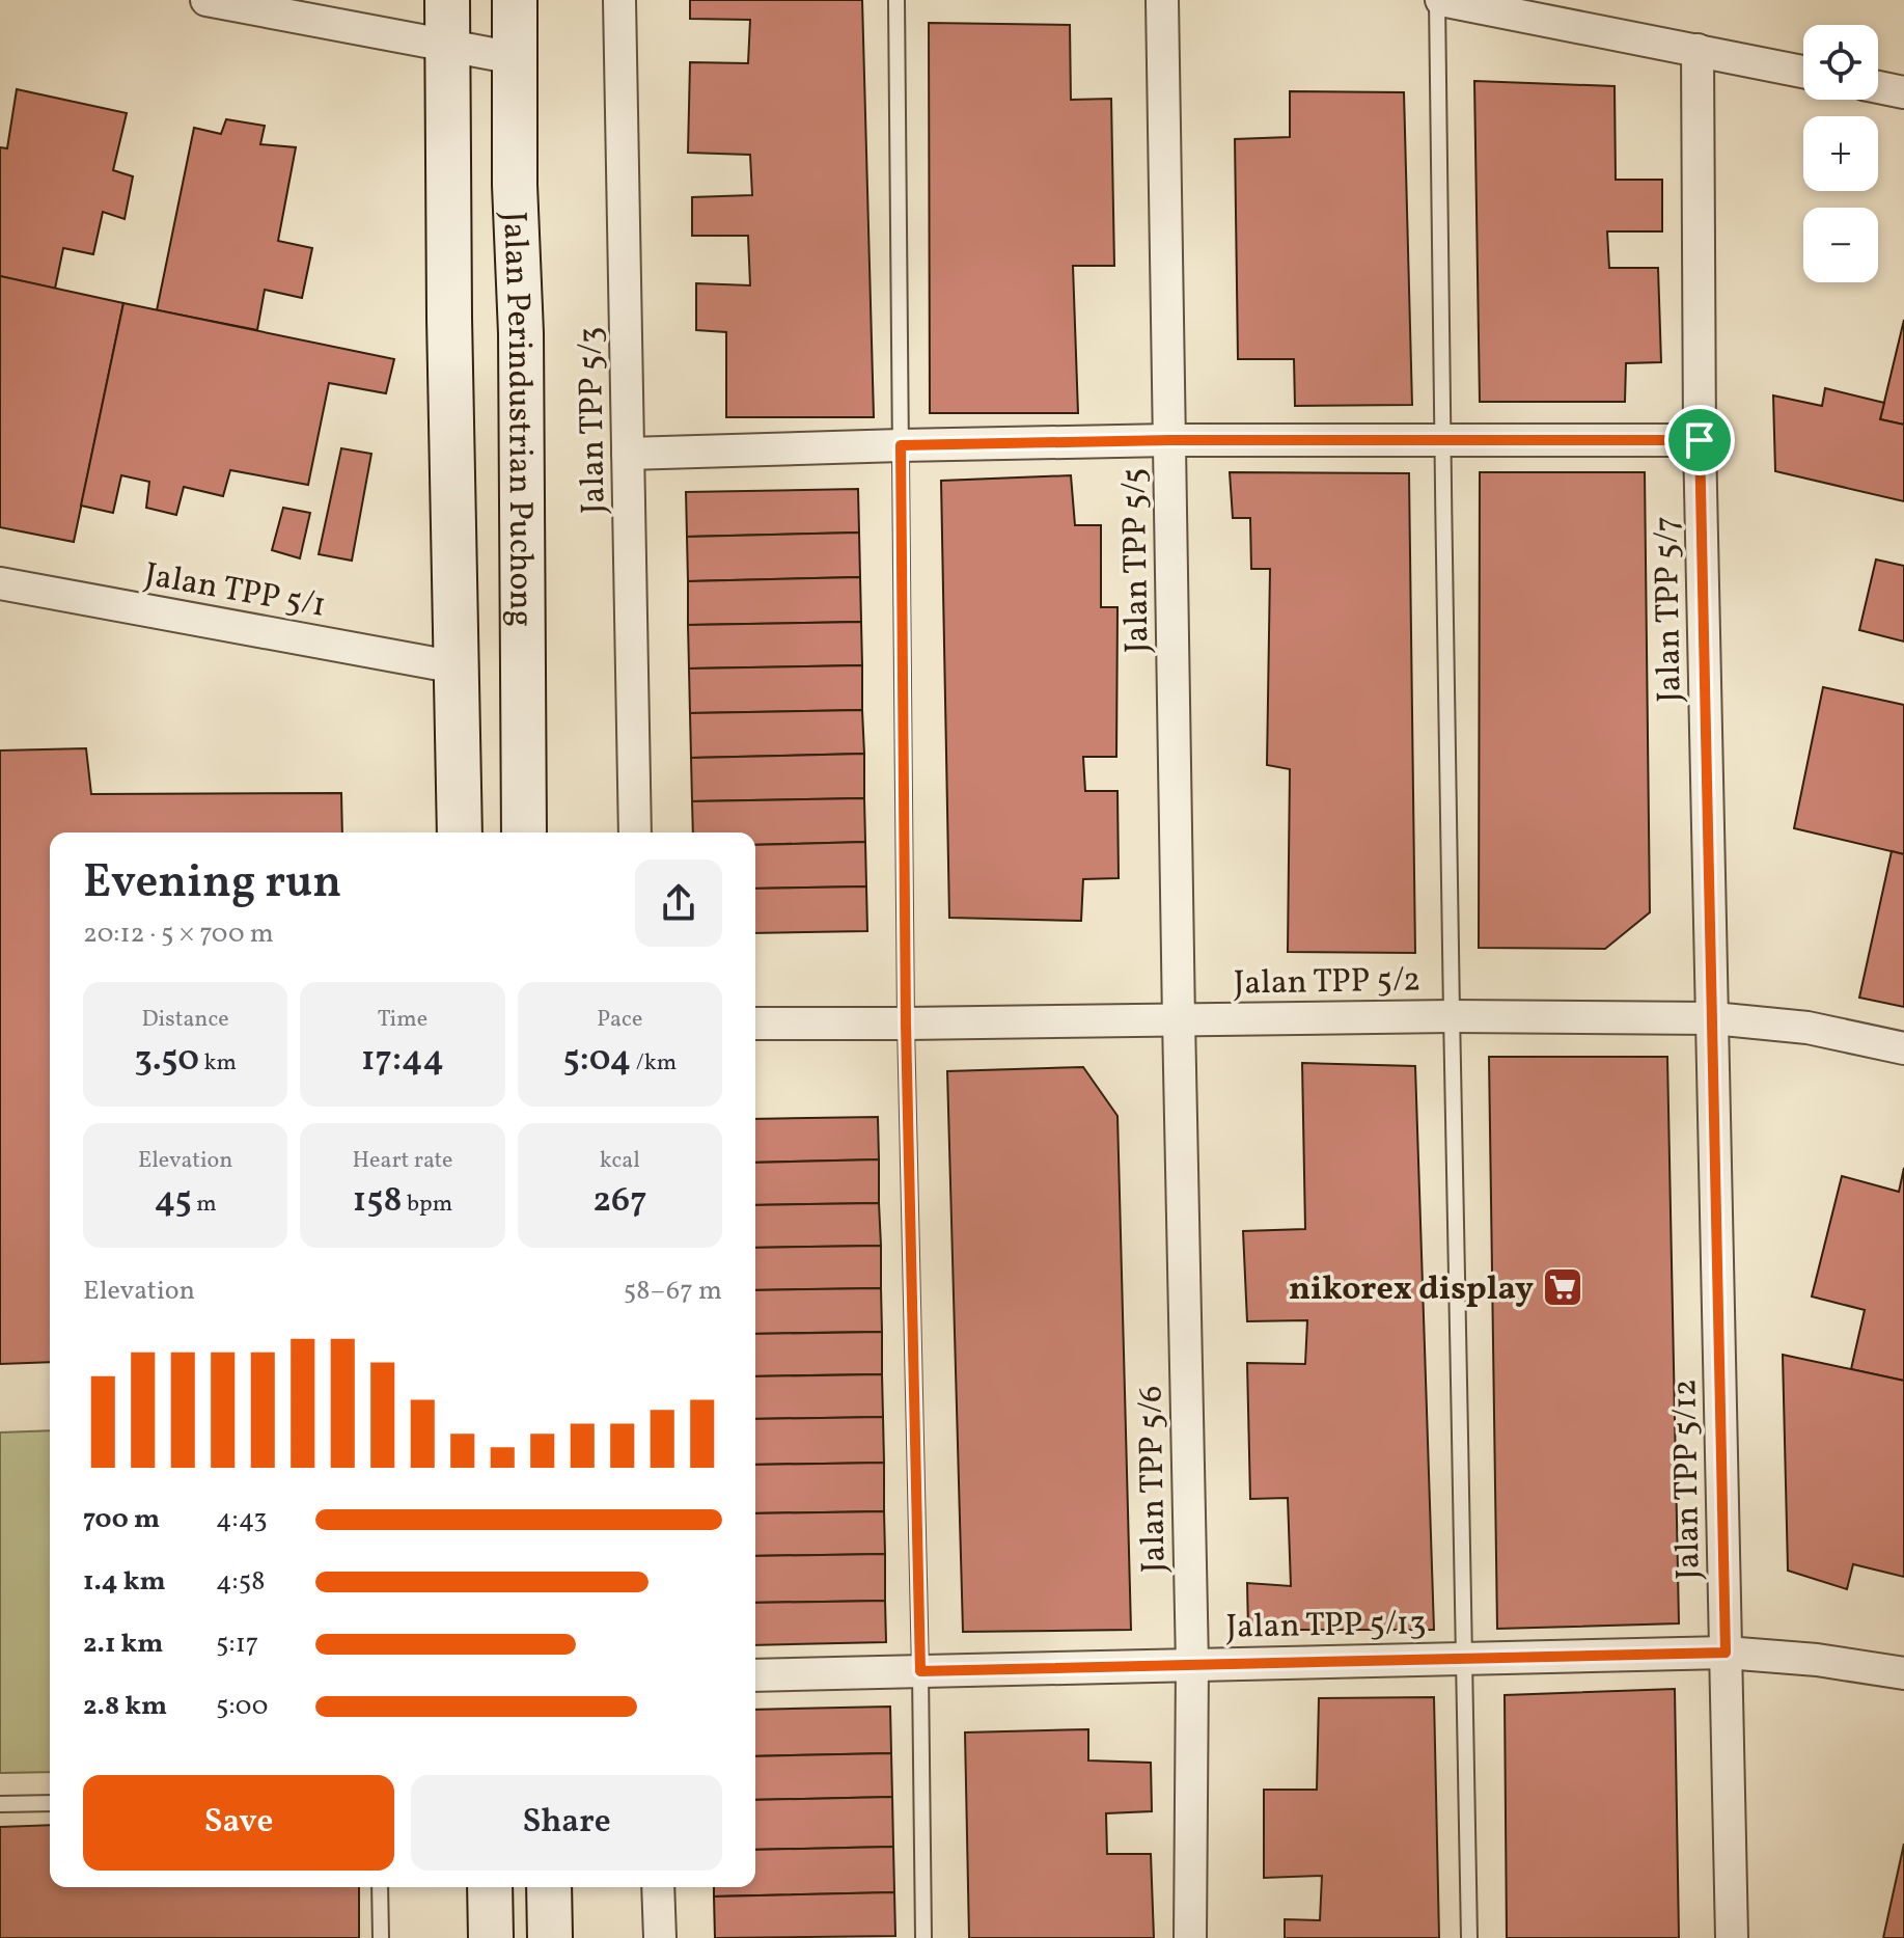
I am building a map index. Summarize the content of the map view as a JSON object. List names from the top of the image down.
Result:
{
  "streets": {
    "street": [
      "Jalan Perindustrian Puchong",
      "Jalan TPP 5/3",
      "Jalan TPP 5/5",
      "Jalan TPP 5/1",
      "Jalan TPP 5/7",
      "Jalan TPP 5/2",
      "Jalan TPP 5/6",
      "Jalan TPP 5/12",
      "Jalan TPP 5/13"
    ]
  },
  "crossings": [
    ["Jalan Perindustrian Puchong", "Jalan TPP 5/1"],
    ["Jalan TPP 5/5", "Jalan TPP 5/2"],
    ["Jalan TPP 5/5", "Jalan TPP 5/6"],
    ["Jalan TPP 5/7", "Jalan TPP 5/2"],
    ["Jalan TPP 5/7", "Jalan TPP 5/12"],
    ["Jalan TPP 5/2", "Jalan TPP 5/6"],
    ["Jalan TPP 5/2", "Jalan TPP 5/12"],
    ["Jalan TPP 5/6", "Jalan TPP 5/13"],
    ["Jalan TPP 5/12", "Jalan TPP 5/13"]
  ],
  "places": {
    "supermarket": ["nikorex display"]
  },
  "page": {
    "map_buttons": ["+", "−"],
    "heading": ["Evening run", "20:12 · 5 × 700 m"],
    "stats": [
      ["Distance", "3.50 km"],
      ["Time", "17:44"],
      ["Pace", "5:04 /km"],
      ["Elevation", "45 m"],
      ["Heart rate", "158 bpm"],
      ["kcal", "267"]
    ],
    "chart": ["Elevation", "58–67 m"],
    "list": [
      {
        "name": "700 m",
        "note": "4:43"
      },
      {
        "name": "1.4 km",
        "note": "4:58"
      },
      {
        "name": "2.1 km",
        "note": "5:17"
      },
      {
        "name": "2.8 km",
        "note": "5:00"
      }
    ],
    "buttons": ["Save", "Share"]
  }
}
